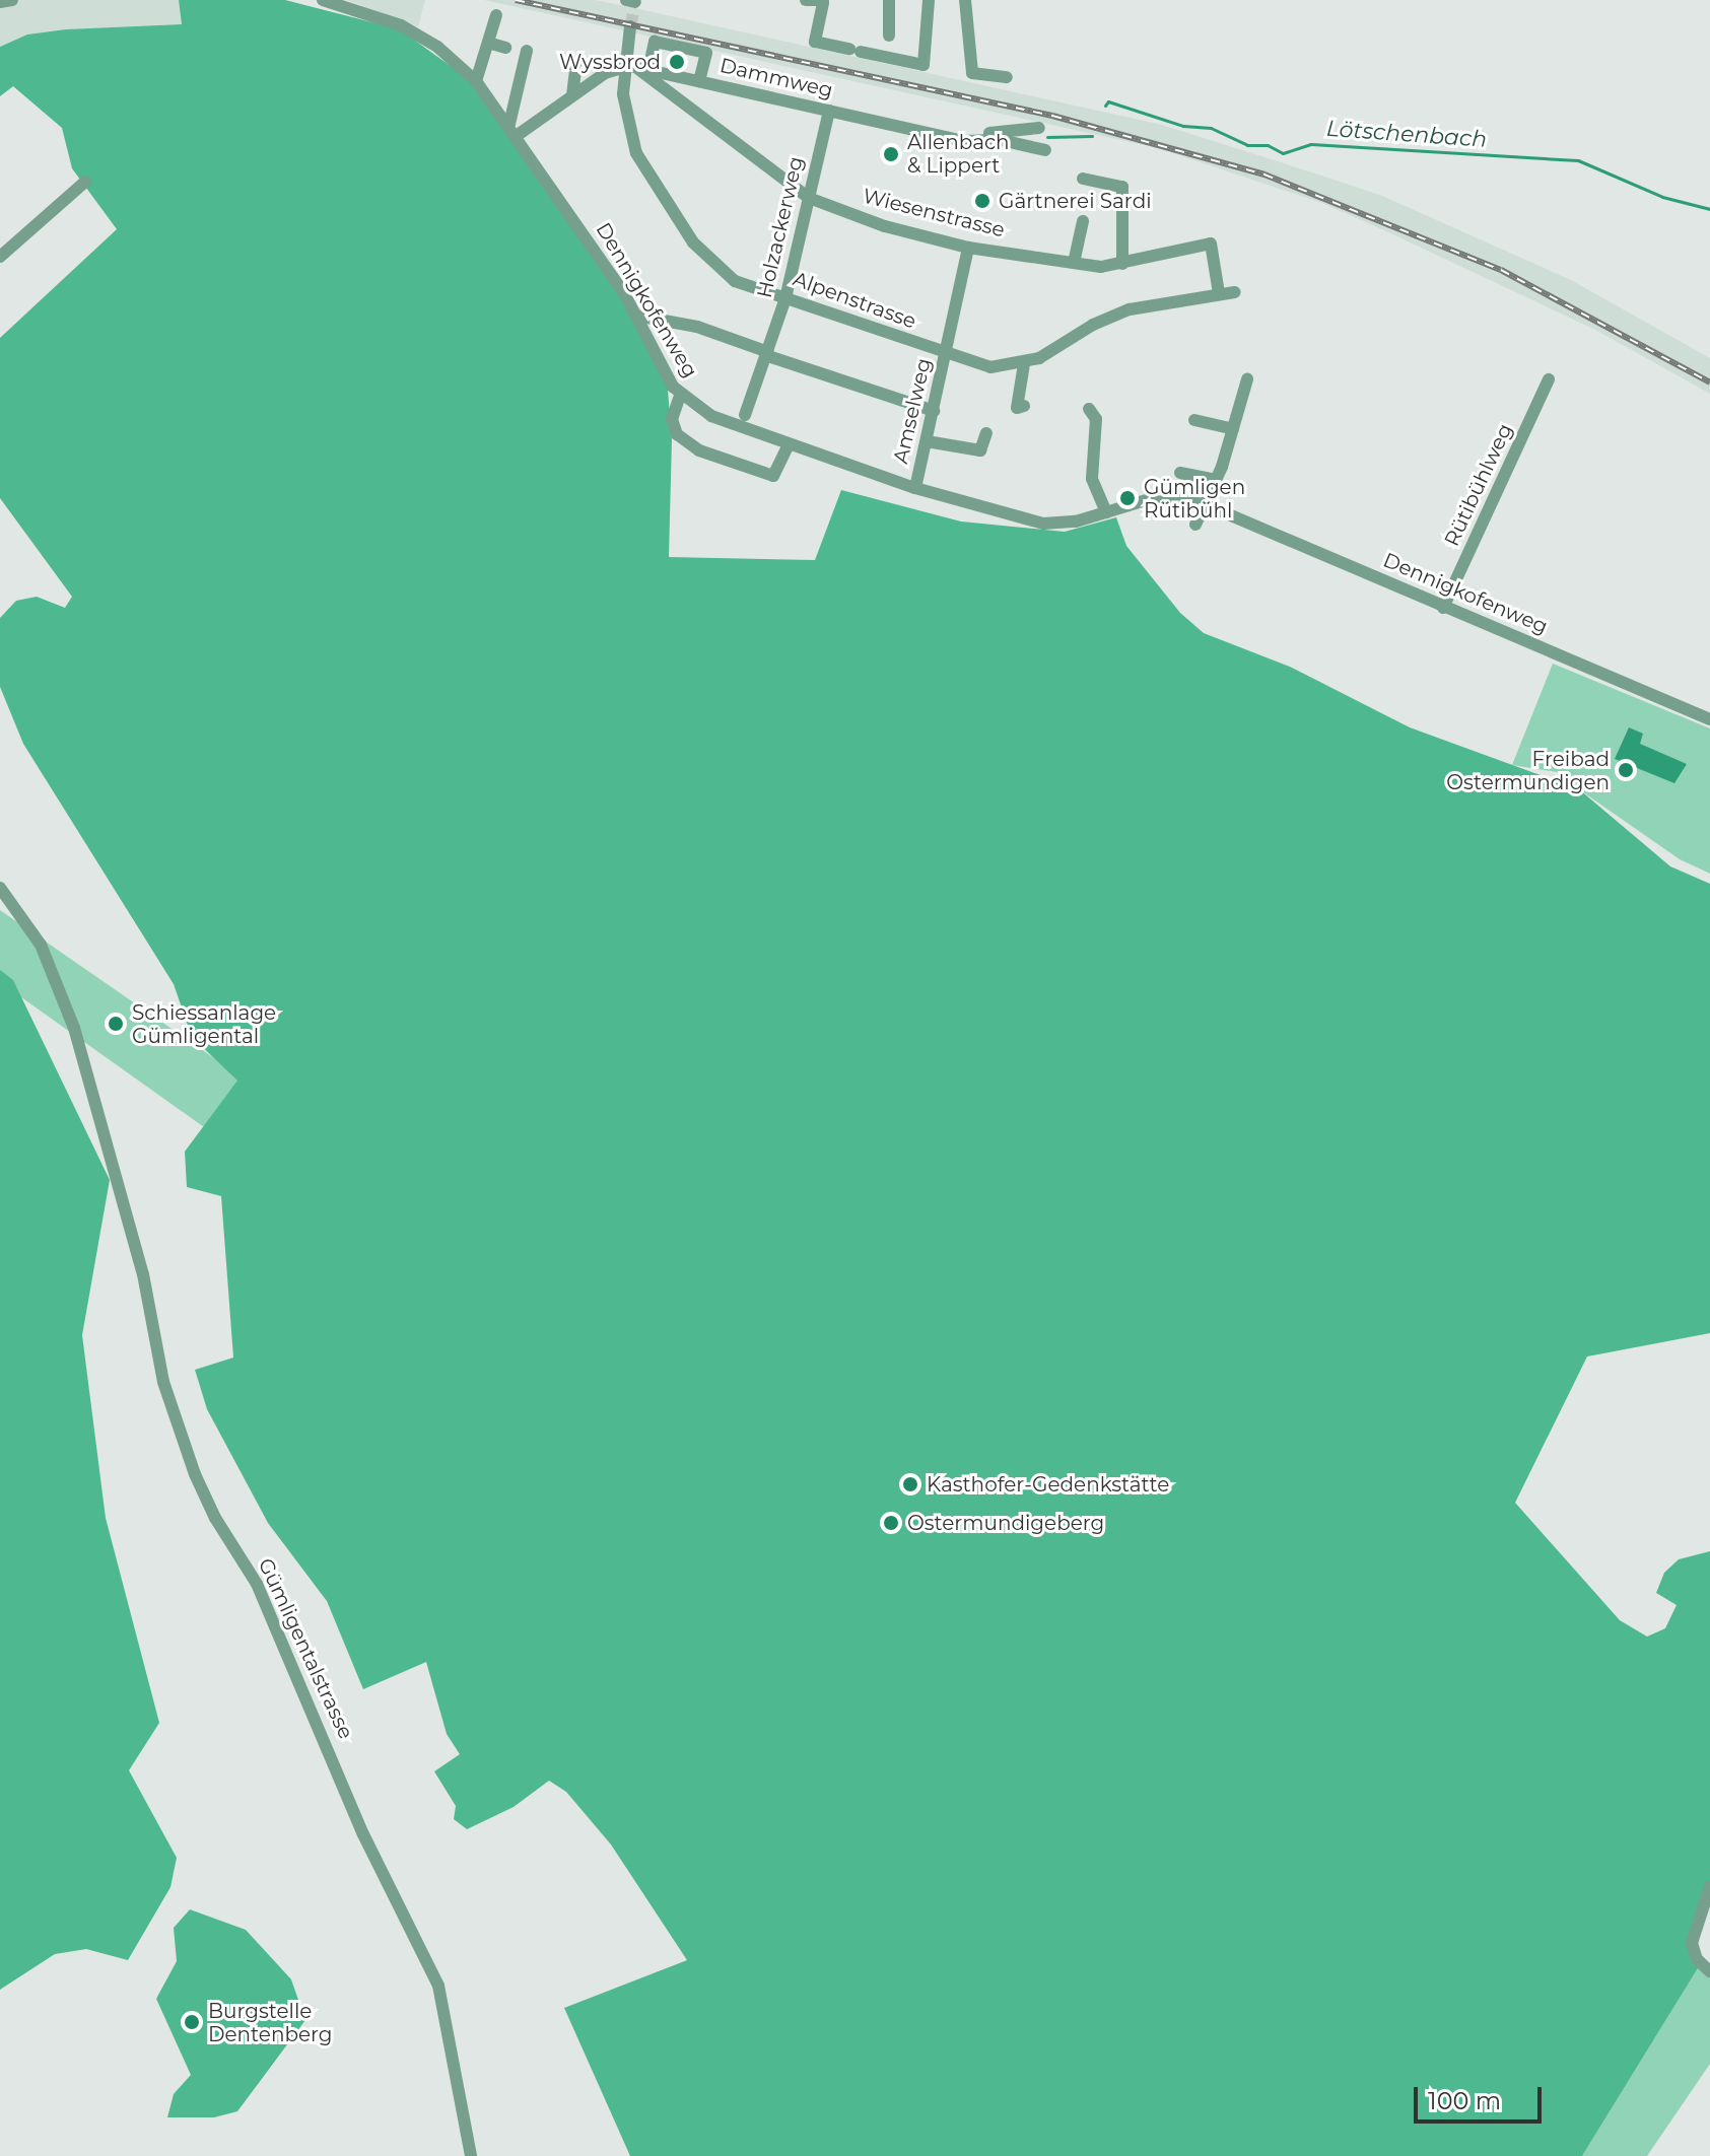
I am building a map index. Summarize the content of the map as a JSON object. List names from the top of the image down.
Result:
{
  "streets": {
    "street": [
      "Dammweg",
      "Wiesenstrasse",
      "Holzackerweg",
      "Dennigkofenweg",
      "Alpenstrasse",
      "Amselweg",
      "Rütibühlweg",
      "Gümligentalstrasse"
    ]
  },
  "crossings": [
    ["Dammweg", "Wiesenstrasse"],
    ["Dammweg", "Holzackerweg"],
    ["Dammweg", "Alpenstrasse"],
    ["Wiesenstrasse", "Holzackerweg"],
    ["Wiesenstrasse", "Alpenstrasse"],
    ["Wiesenstrasse", "Amselweg"],
    ["Holzackerweg", "Alpenstrasse"],
    ["Dennigkofenweg", "Amselweg"],
    ["Dennigkofenweg", "Rütibühlweg"],
    ["Alpenstrasse", "Amselweg"]
  ],
  "water": ["Lötschenbach"],
  "places": [
    "Wyssbrod",
    "Allenbach & Lippert",
    "Gärtnerei Sardi",
    "Gümligen Rütibühl",
    "Freibad Ostermundigen",
    "Schiessanlage Gümligental",
    "Kasthofer-Gedenkstätte",
    "Ostermundigeberg",
    "Burgstelle Dentenberg"
  ],
  "scale_bar": "100 m"
}
